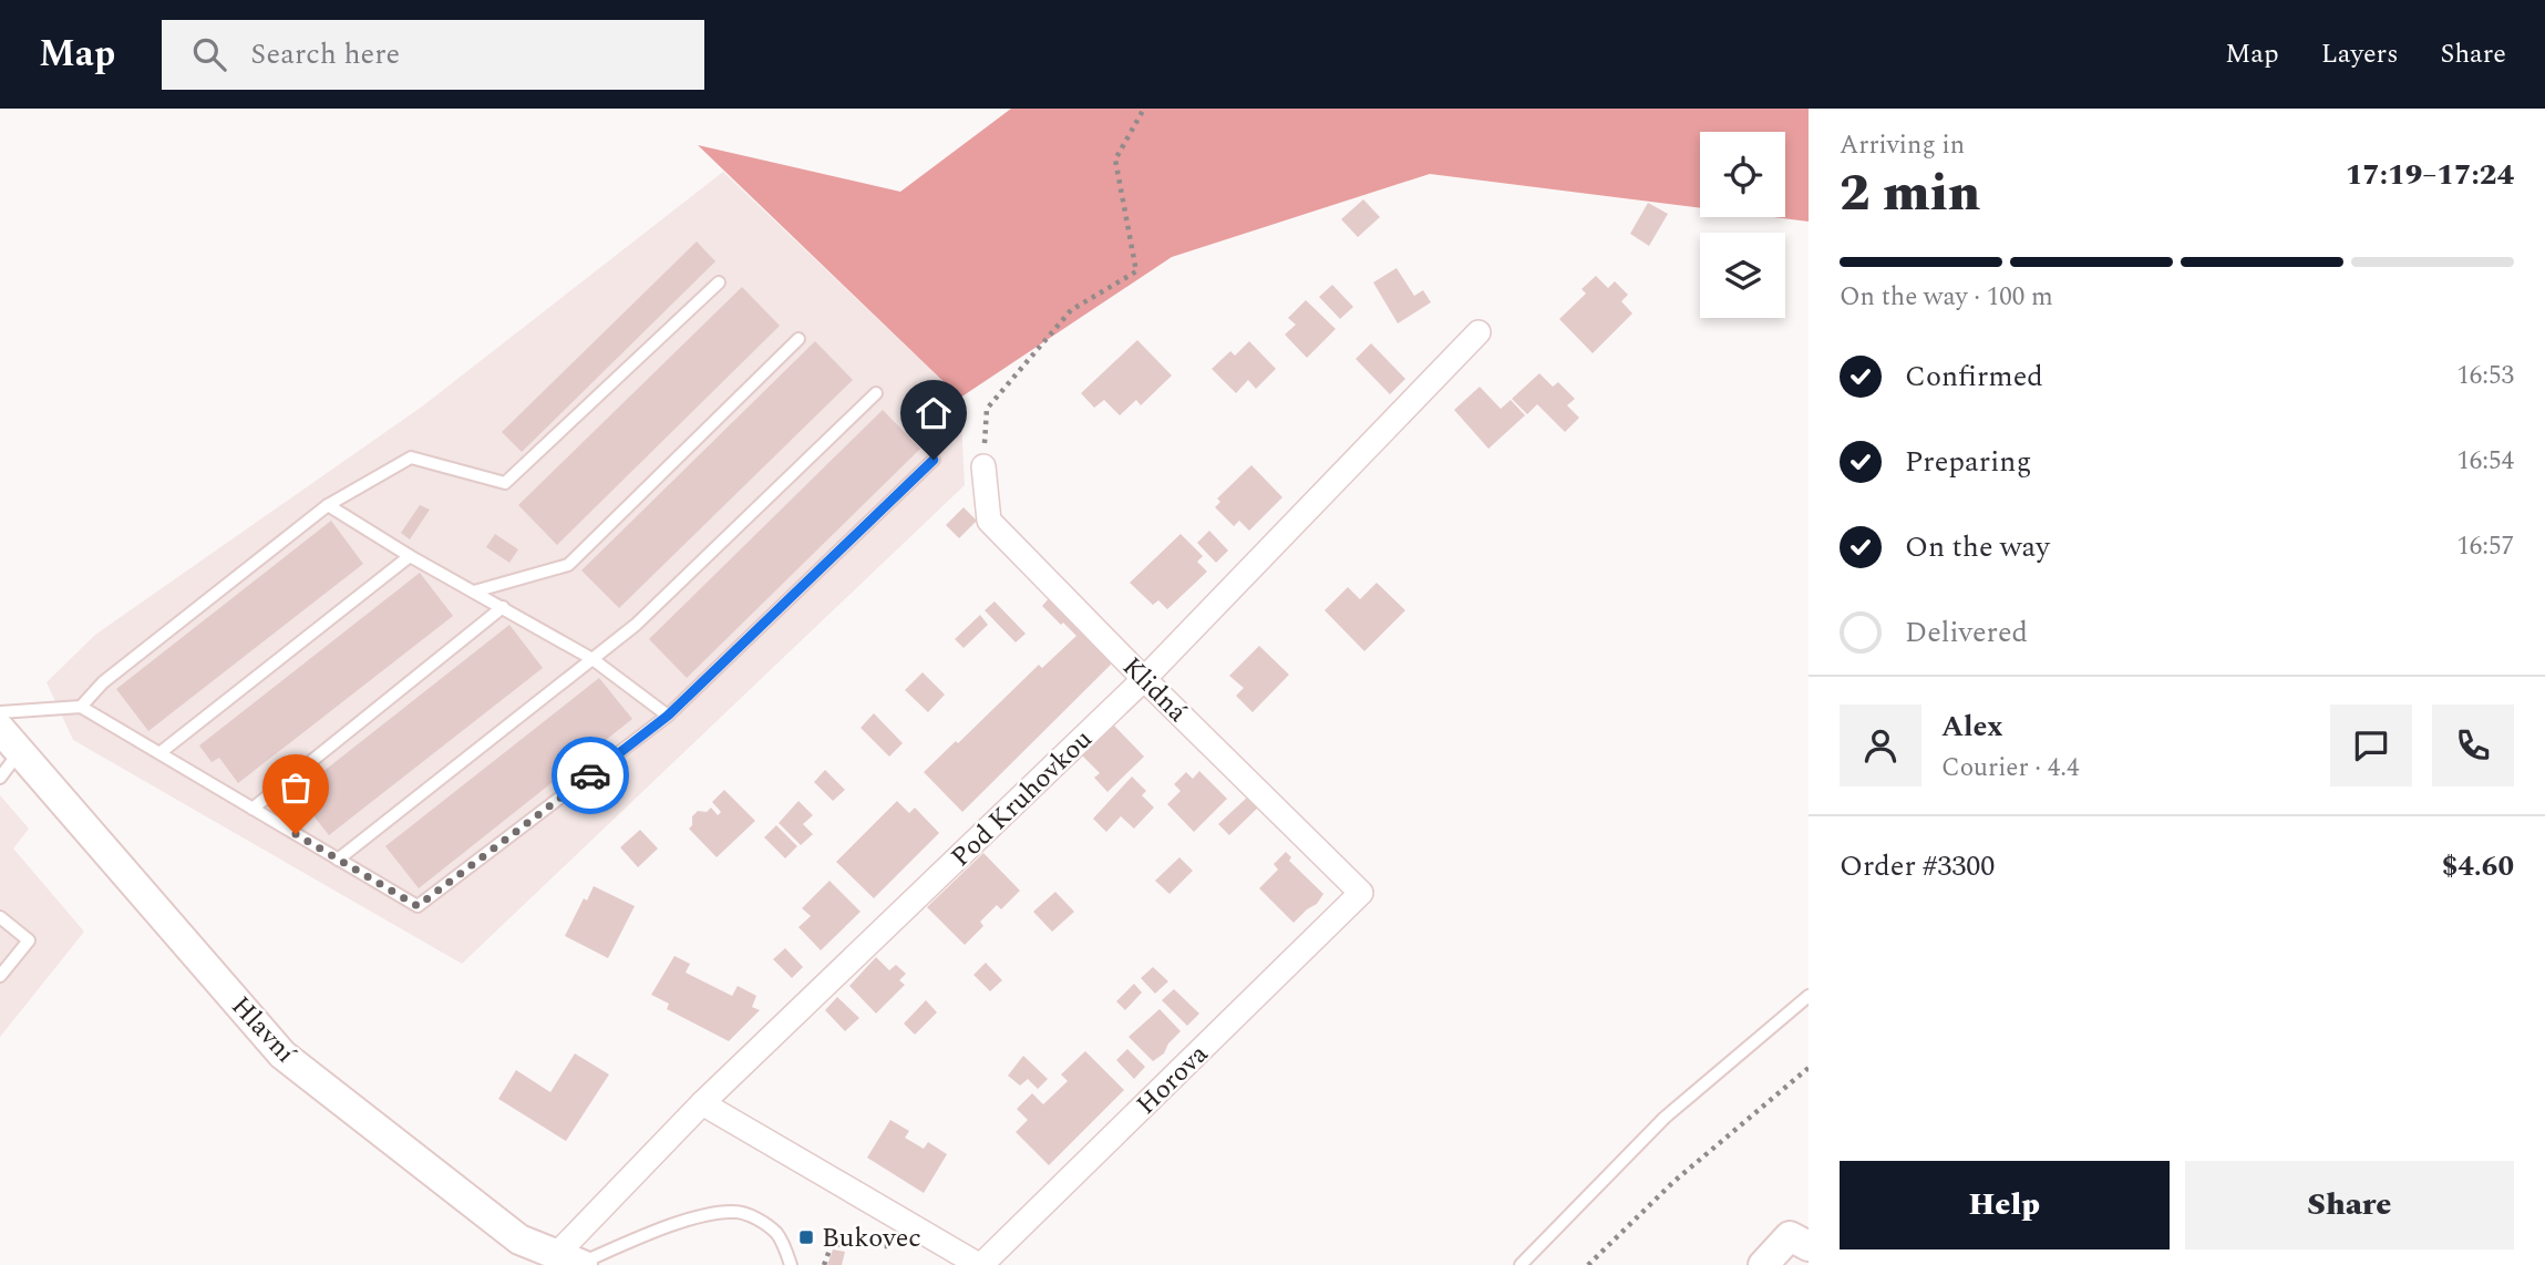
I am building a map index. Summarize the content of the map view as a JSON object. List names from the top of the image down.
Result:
{
  "streets": {
    "street": [
      "Klidná",
      "Pod Kruhovkou",
      "Hlavní",
      "Horova"
    ]
  },
  "crossings": [
    ["Klidná", "Pod Kruhovkou"],
    ["Klidná", "Horova"],
    ["Pod Kruhovkou", "Hlavní"]
  ],
  "places": {
    "transit": ["Bukovec"]
  },
  "page": {
    "header": "Map",
    "search": "Search here",
    "nav": ["Map", "Layers", "Share"],
    "heading": ["2 min", "Arriving in", "17:19–17:24"],
    "panel": [
      "Alex",
      "Courier · 4.4",
      "Order #3300",
      "$4.60"
    ],
    "bar": "On the way · 100 m",
    "list": [
      ["Confirmed", "16:53"],
      ["Preparing", "16:54"],
      ["On the way", "16:57"],
      "Delivered"
    ],
    "buttons": ["Help", "Share"]
  }
}
